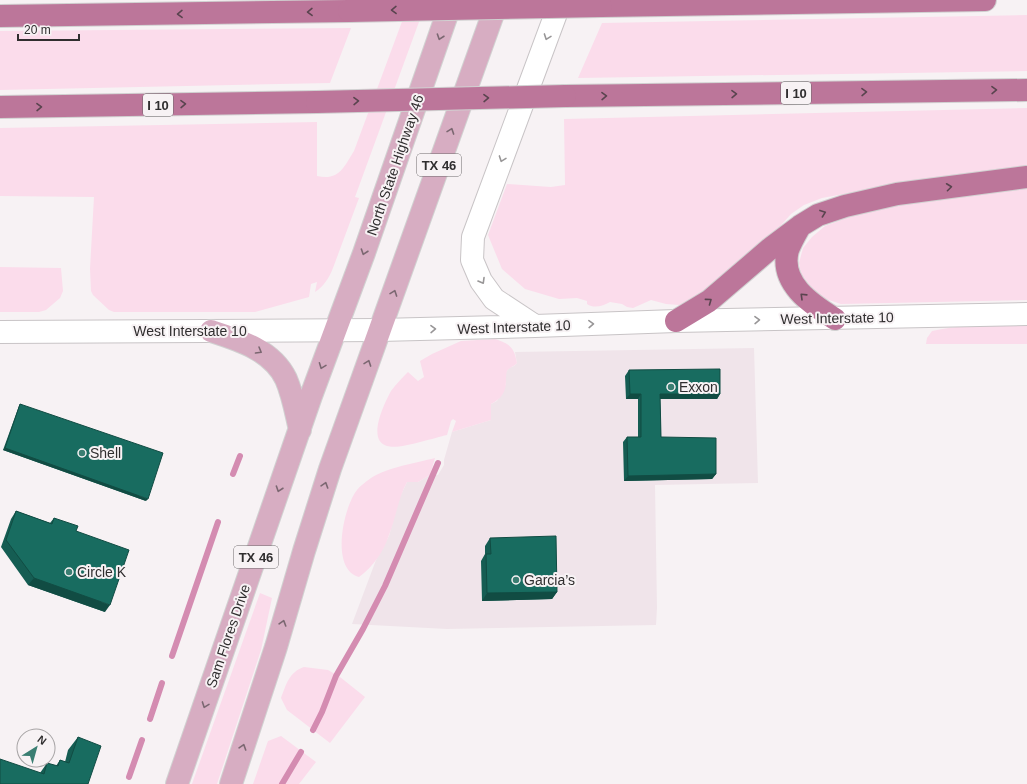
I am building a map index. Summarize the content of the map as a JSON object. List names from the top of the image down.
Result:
{
  "streets": {
    "highway": ["I 10"],
    "main road": ["North State Highway 46", "TX 46", "Sam Flores Drive"],
    "street": ["West Interstate 10"]
  },
  "crossings": [
    ["North State Highway 46", "West Interstate 10"],
    ["North State Highway 46", "Sam Flores Drive"],
    ["TX 46", "West Interstate 10"],
    ["West Interstate 10", "Sam Flores Drive"]
  ],
  "one_way": ["West Interstate 10"],
  "places": [
    "Exxon",
    "Shell",
    "Circle K",
    "Garcia’s"
  ],
  "scale_bar": "20 m",
  "north": "top right"
}
